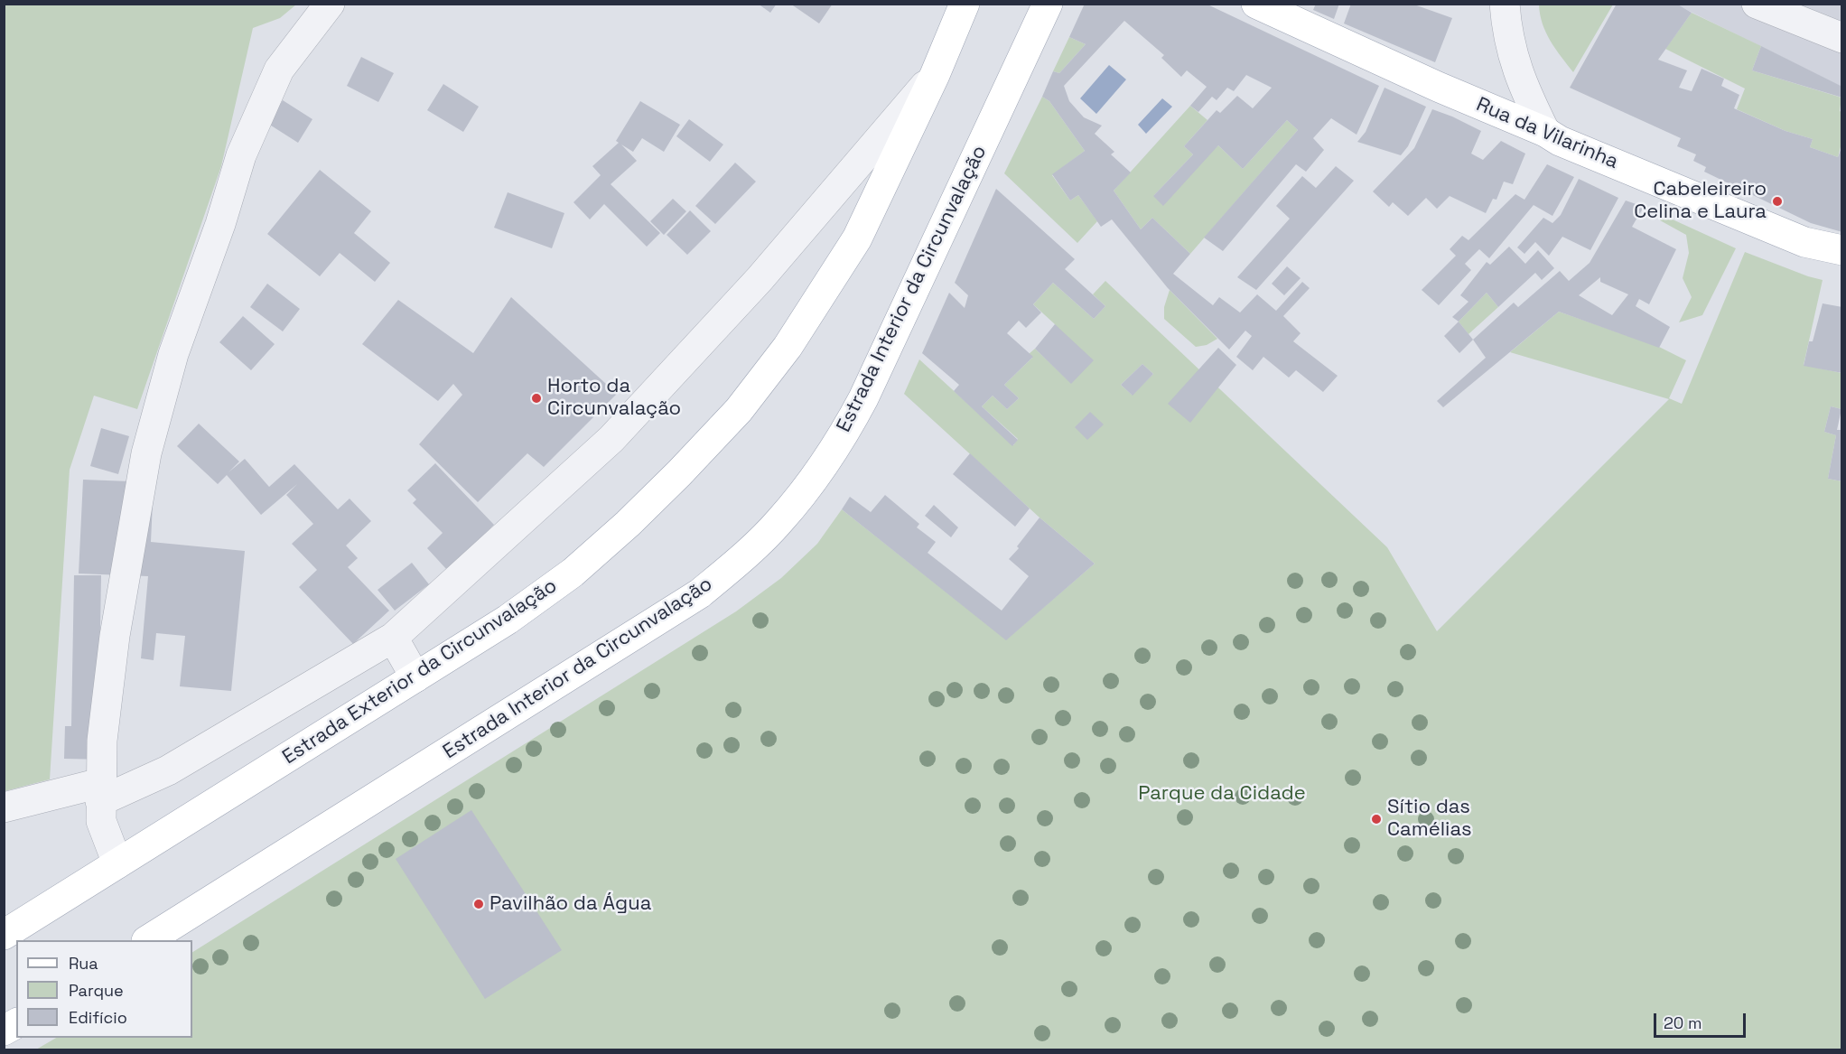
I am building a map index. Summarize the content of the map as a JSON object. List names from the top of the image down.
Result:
{
  "streets": {
    "main road": ["Rua da Vilarinha", "Estrada Interior da Circunvalação", "Estrada Exterior da Circunvalação"]
  },
  "parks": ["Parque da Cidade"],
  "places": [
    "Cabeleireiro Celina e Laura",
    "Horto da Circunvalação",
    "Sítio das Camélias",
    "Pavilhão da Água"
  ],
  "legend": ["Rua", "Parque", "Edifício"],
  "scale_bar": "20 m"
}
